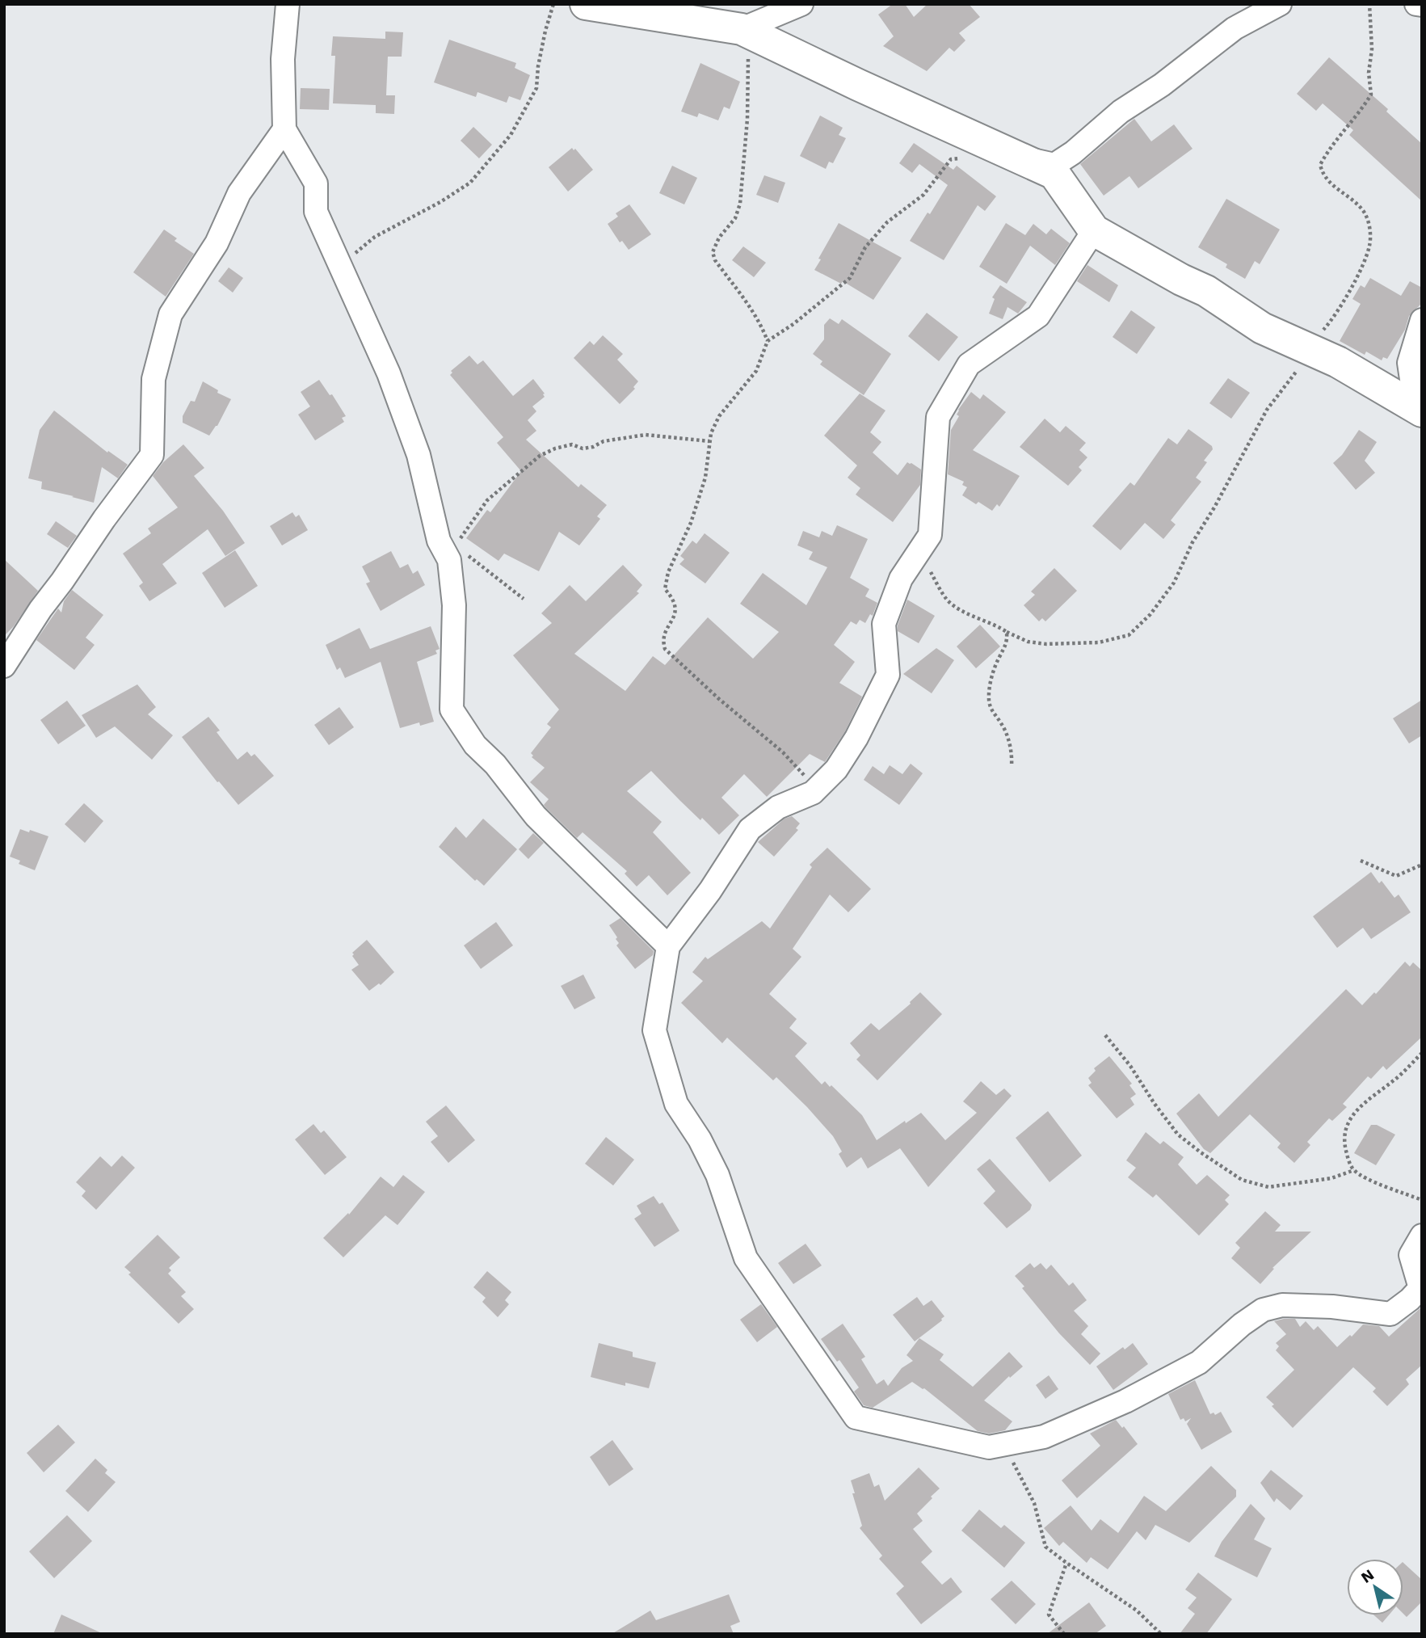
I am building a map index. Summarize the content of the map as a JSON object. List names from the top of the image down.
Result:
{
  "north": "top left"
}
